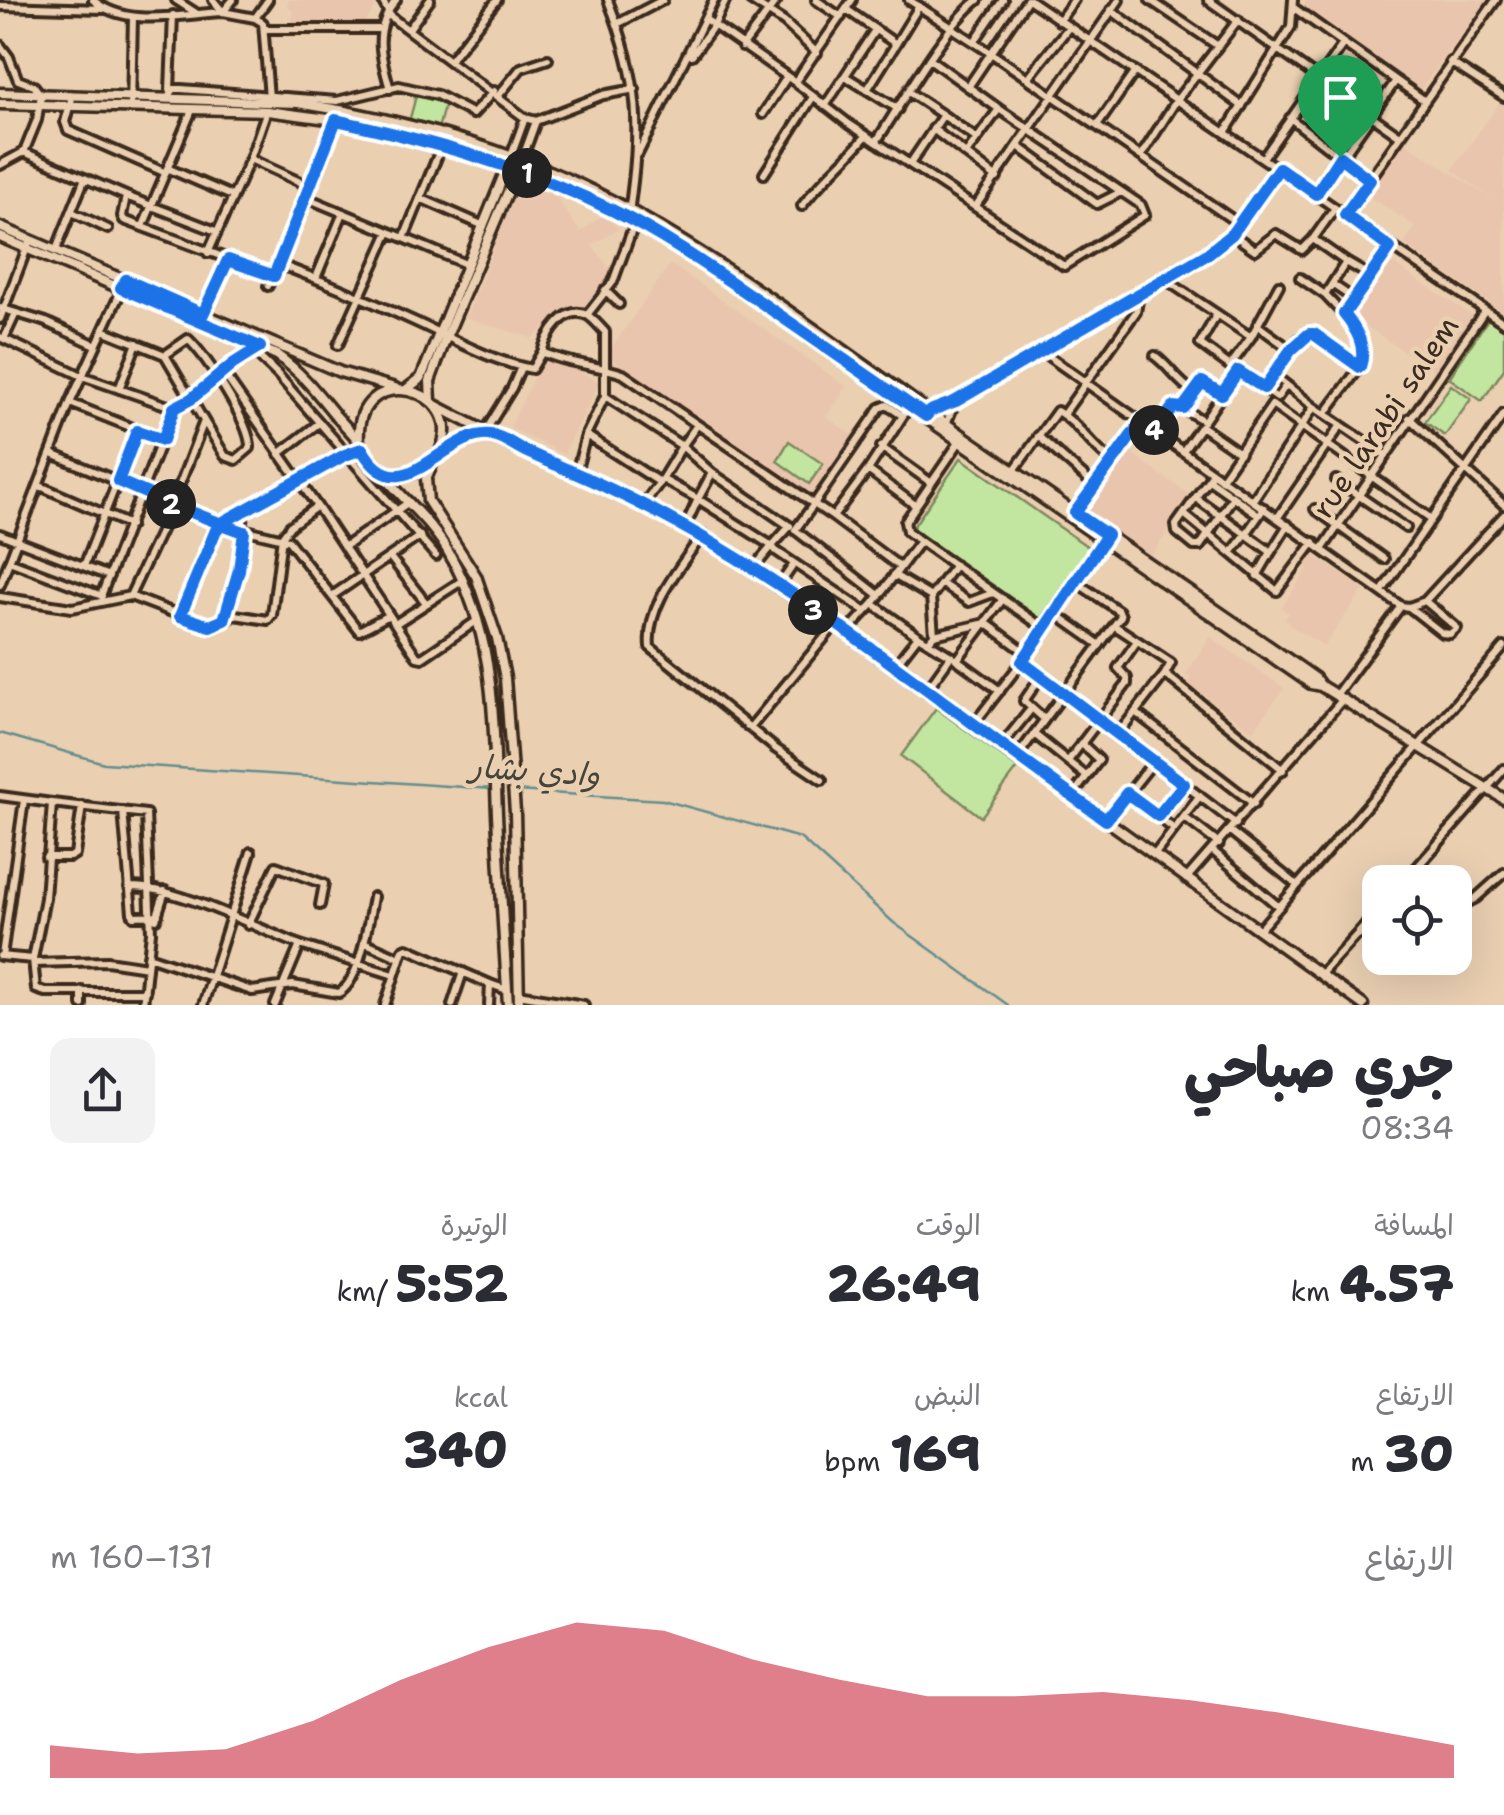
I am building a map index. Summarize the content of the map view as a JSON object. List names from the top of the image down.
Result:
{
  "streets": {
    "street": ["rue larabi salem"]
  },
  "water": ["وادي بشار"],
  "page": {
    "pins": [
      "1",
      "4",
      "2",
      "3"
    ],
    "heading": ["جري صباحي", "08:34"],
    "stats": [
      ["المسافة", "4.57 km"],
      ["الوقت", "26:49"],
      ["الوتيرة", "5:52 /km"],
      ["الارتفاع", "30 m"],
      ["النبض", "169 bpm"],
      ["kcal", "340"]
    ],
    "chart": ["الارتفاع", "131–160 m"]
  }
}
